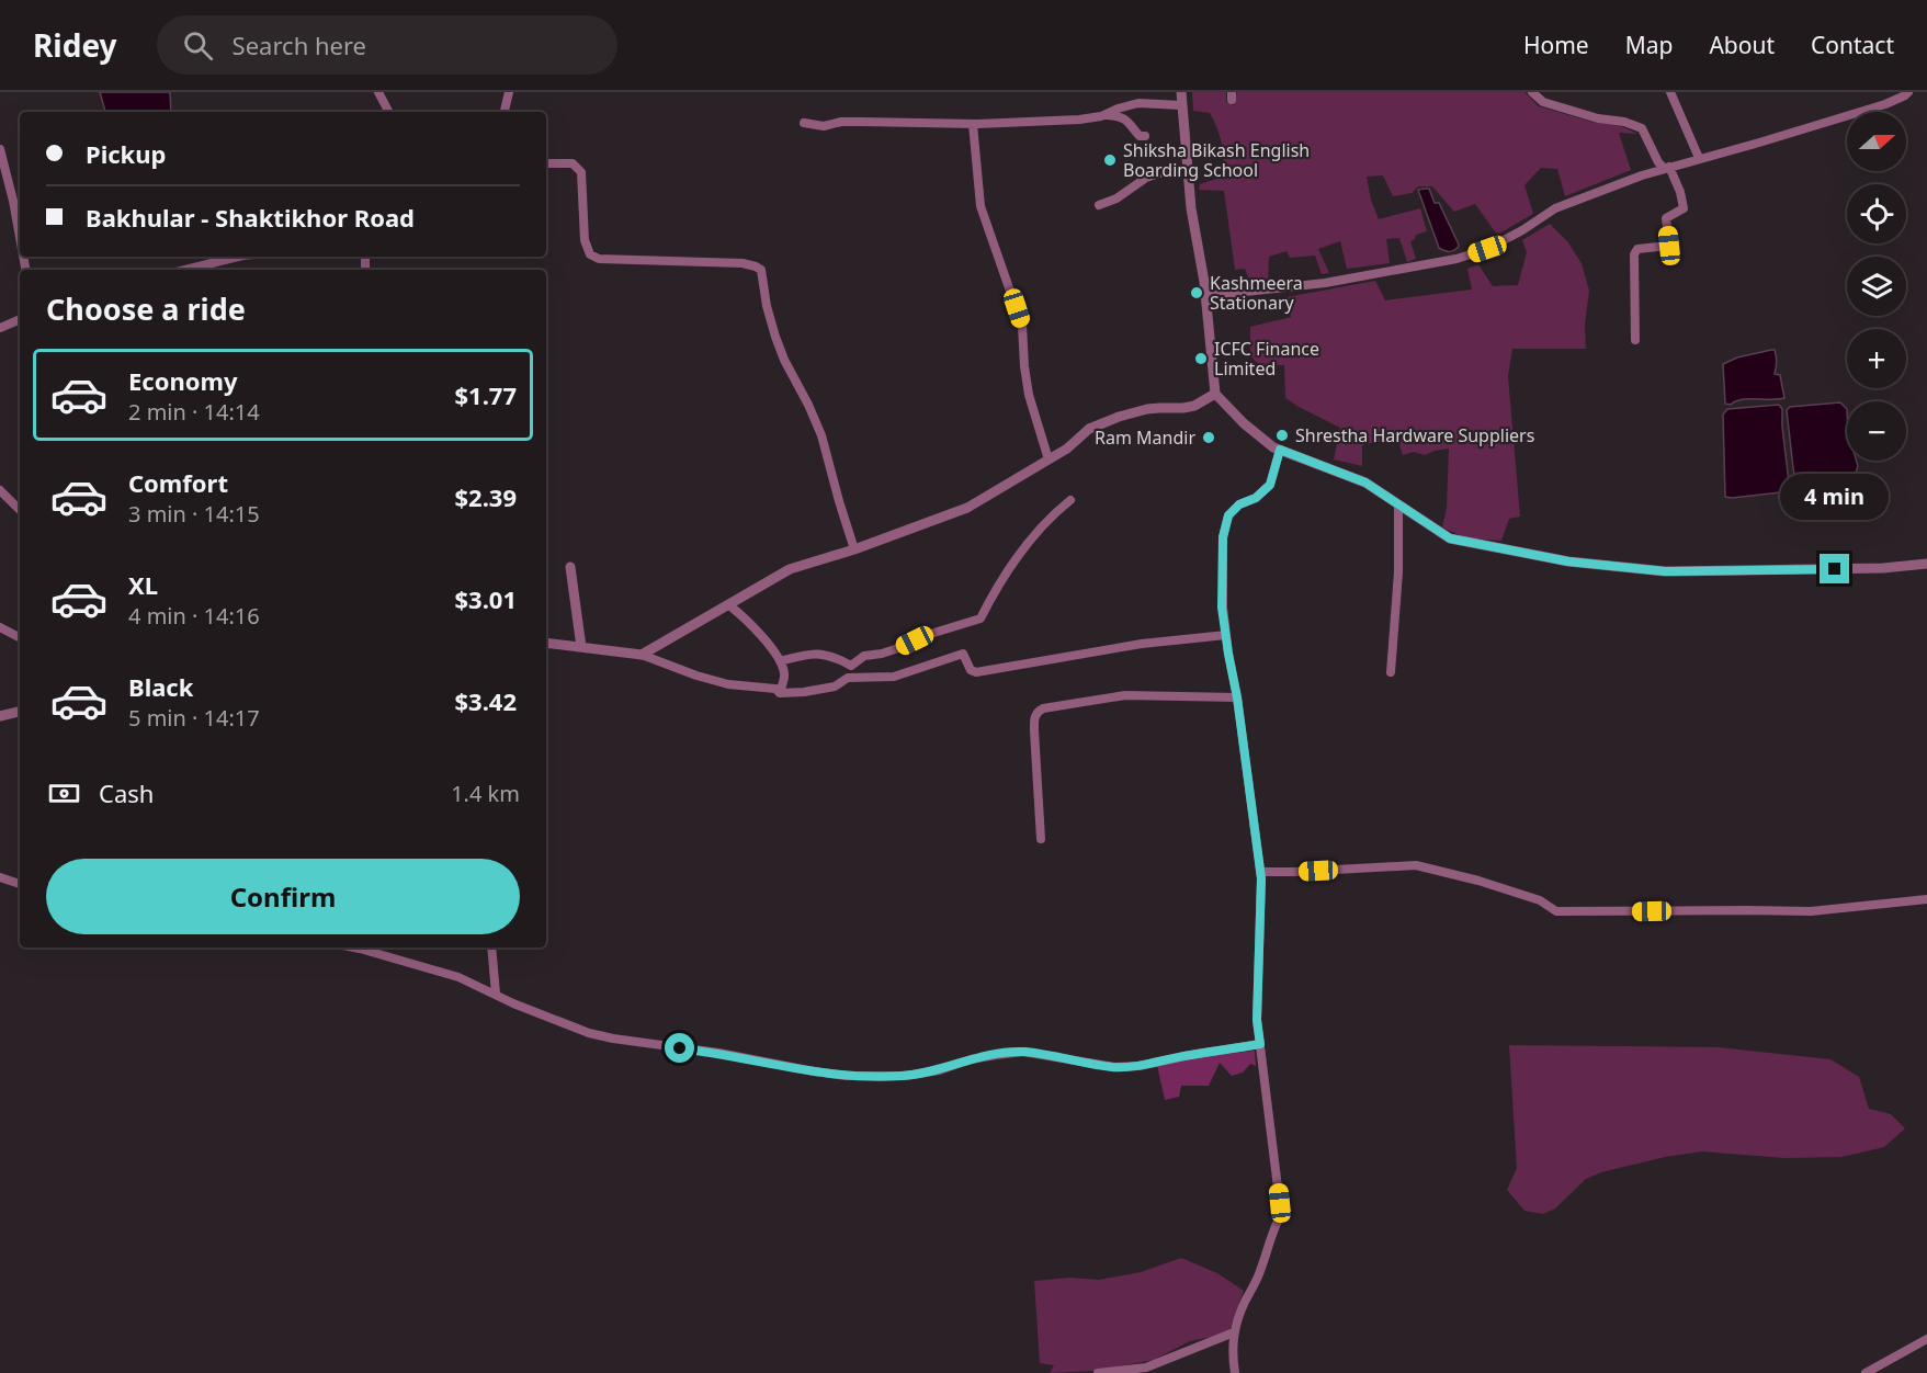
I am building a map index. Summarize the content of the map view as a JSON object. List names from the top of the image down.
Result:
{
  "places": [
    "Shiksha Bikash English Boarding School",
    "Kashmeera Stationary",
    "ICFC Finance Limited",
    "Shrestha Hardware Suppliers",
    "Ram Mandir"
  ],
  "north": "right",
  "page": {
    "header": "Ridey",
    "search": "Search here",
    "nav": [
      "Home",
      "Map",
      "About",
      "Contact"
    ],
    "map_buttons": ["+", "−"],
    "banner": ["Pickup", "Bakhular - Shaktikhor Road"],
    "heading": "Choose a ride",
    "list": [
      {
        "name": "Economy",
        "note": "2 min · 14:14",
        "value": "$1.77"
      },
      {
        "name": "Comfort",
        "note": "3 min · 14:15",
        "value": "$2.39"
      },
      {
        "name": "XL",
        "note": "4 min · 14:16",
        "value": "$3.01"
      },
      {
        "name": "Black",
        "note": "5 min · 14:17",
        "value": "$3.42"
      }
    ],
    "bubble": "4 min",
    "pay": ["Cash", "1.4 km"],
    "buttons": "Confirm"
  }
}
